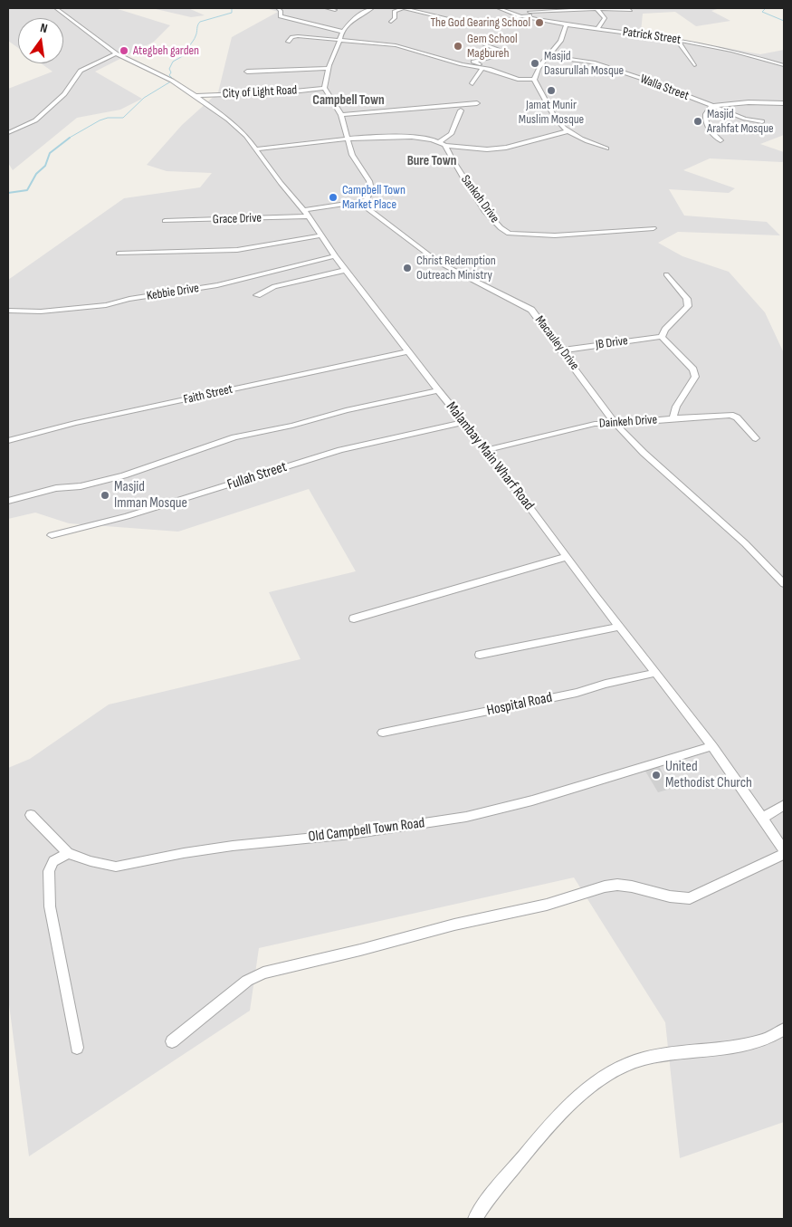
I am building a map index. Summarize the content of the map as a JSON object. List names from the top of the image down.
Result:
{
  "streets": {
    "street": [
      "Patrick Street",
      "Walla Street",
      "City of Light Road",
      "Sankoh Drive",
      "Grace Drive",
      "Kebbie Drive",
      "Macauley Drive",
      "JB Drive",
      "Faith Street",
      "Dainkeh Drive",
      "Malambay Main Wharf Road",
      "Fullah Street",
      "Hospital Road",
      "Old Campbell Town Road"
    ]
  },
  "crossings": [
    ["City of Light Road", "Malambay Main Wharf Road"],
    ["Grace Drive", "Malambay Main Wharf Road"],
    ["Kebbie Drive", "Malambay Main Wharf Road"],
    ["Macauley Drive", "JB Drive"],
    ["Macauley Drive", "Dainkeh Drive"],
    ["JB Drive", "Dainkeh Drive"],
    ["Faith Street", "Malambay Main Wharf Road"],
    ["Dainkeh Drive", "Malambay Main Wharf Road"],
    ["Malambay Main Wharf Road", "Fullah Street"],
    ["Malambay Main Wharf Road", "Hospital Road"],
    ["Malambay Main Wharf Road", "Old Campbell Town Road"]
  ],
  "districts": ["Campbell Town", "Bure Town"],
  "places": [
    "The God Gearing School",
    "Gem School Magbureh",
    "Ategbeh garden",
    "Masjid Dasurullah Mosque",
    "Jamat Munir Muslim Mosque",
    "Masjid Arahfat Mosque",
    "Campbell Town Market Place",
    "Christ Redemption Outreach Ministry",
    "Masjid Imman Mosque",
    "United Methodist Church"
  ],
  "north": "top"
}
